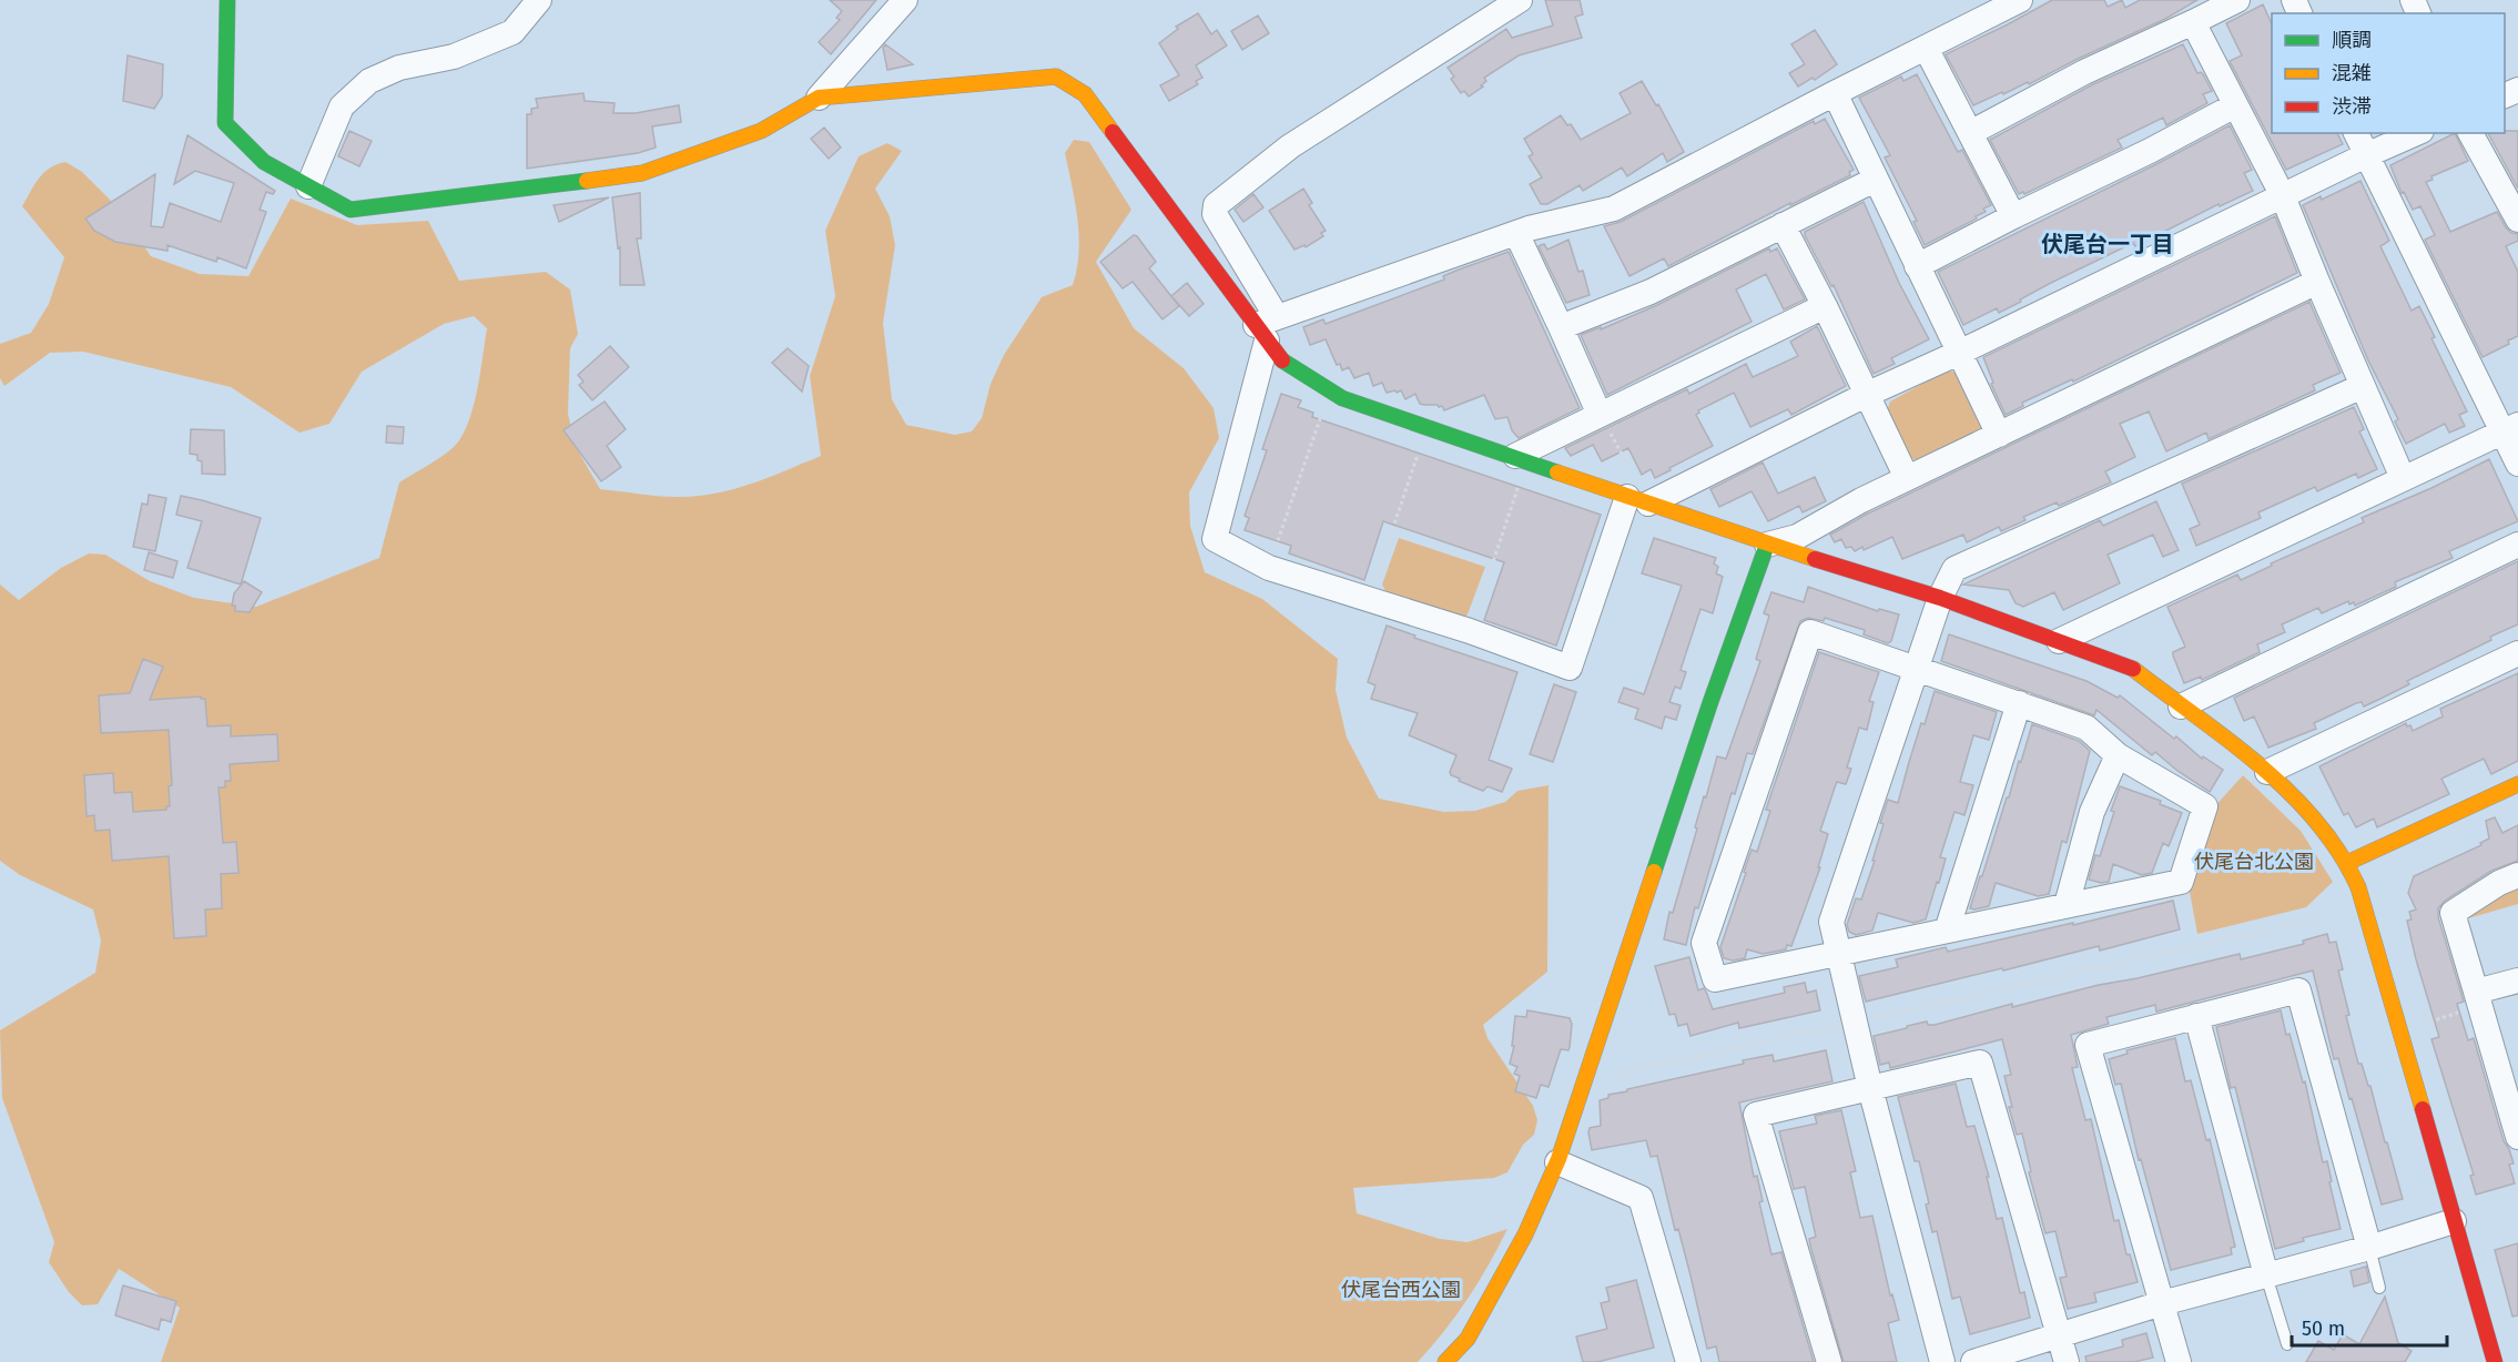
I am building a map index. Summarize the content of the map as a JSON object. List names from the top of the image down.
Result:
{
  "districts": ["伏尾台一丁目"],
  "parks": ["伏尾台北公園", "伏尾台⻄公園"],
  "legend": ["順調", "混雑", "渋滞"],
  "scale_bar": "50 m"
}
